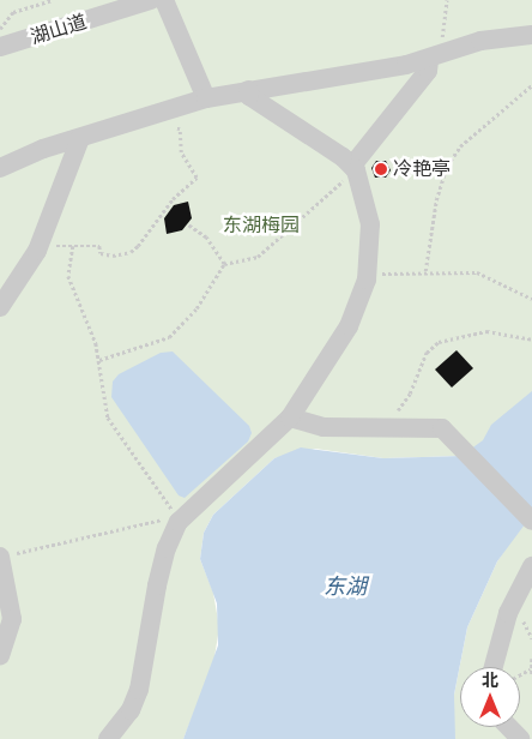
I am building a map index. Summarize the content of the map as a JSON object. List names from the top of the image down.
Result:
{
  "streets": {
    "street": ["湖山道"]
  },
  "water": ["东湖"],
  "parks": ["东湖梅园"],
  "places": ["冷艳亭"],
  "north": "top"
}
